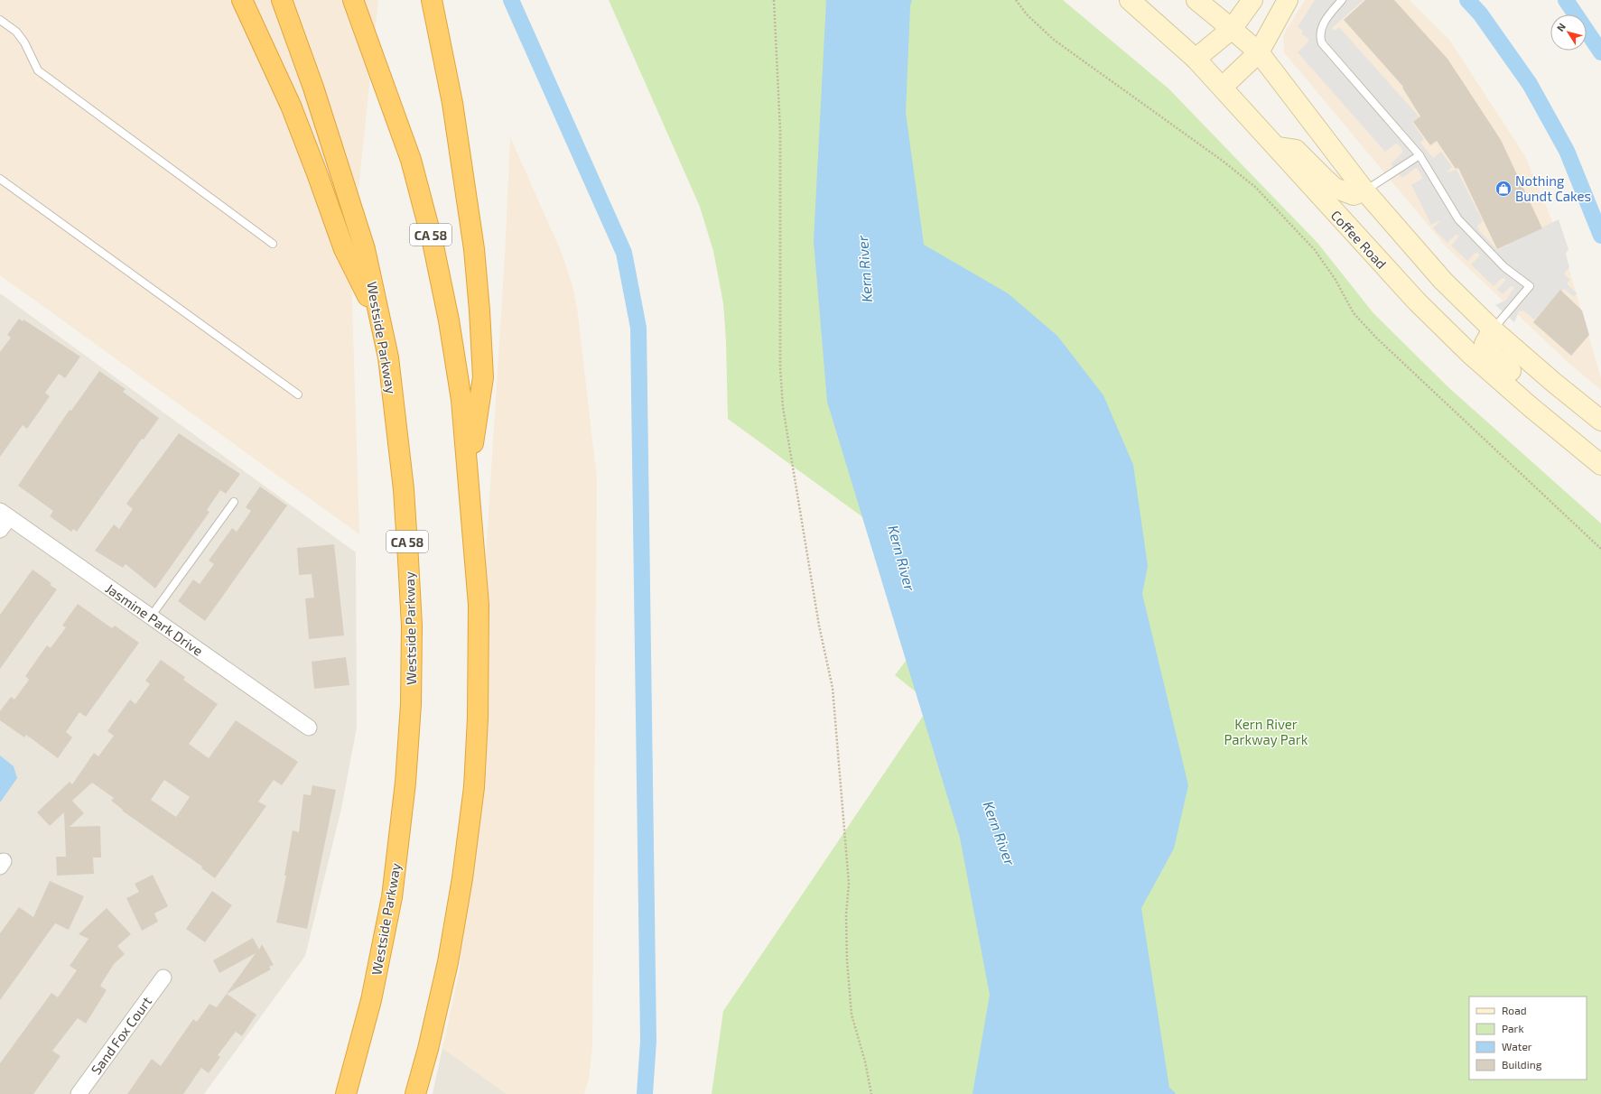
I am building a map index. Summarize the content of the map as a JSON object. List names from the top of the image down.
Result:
{
  "streets": {
    "highway": ["CA 58", "Westside Parkway"],
    "main road": ["Coffee Road"],
    "street": ["Jasmine Park Drive", "Sand Fox Court"]
  },
  "water": ["Kern River"],
  "parks": ["Kern River Parkway Park"],
  "places": {
    "shop": ["Nothing Bundt Cakes"]
  },
  "legend": [
    "Road",
    "Park",
    "Water",
    "Building"
  ],
  "north": "top left"
}
